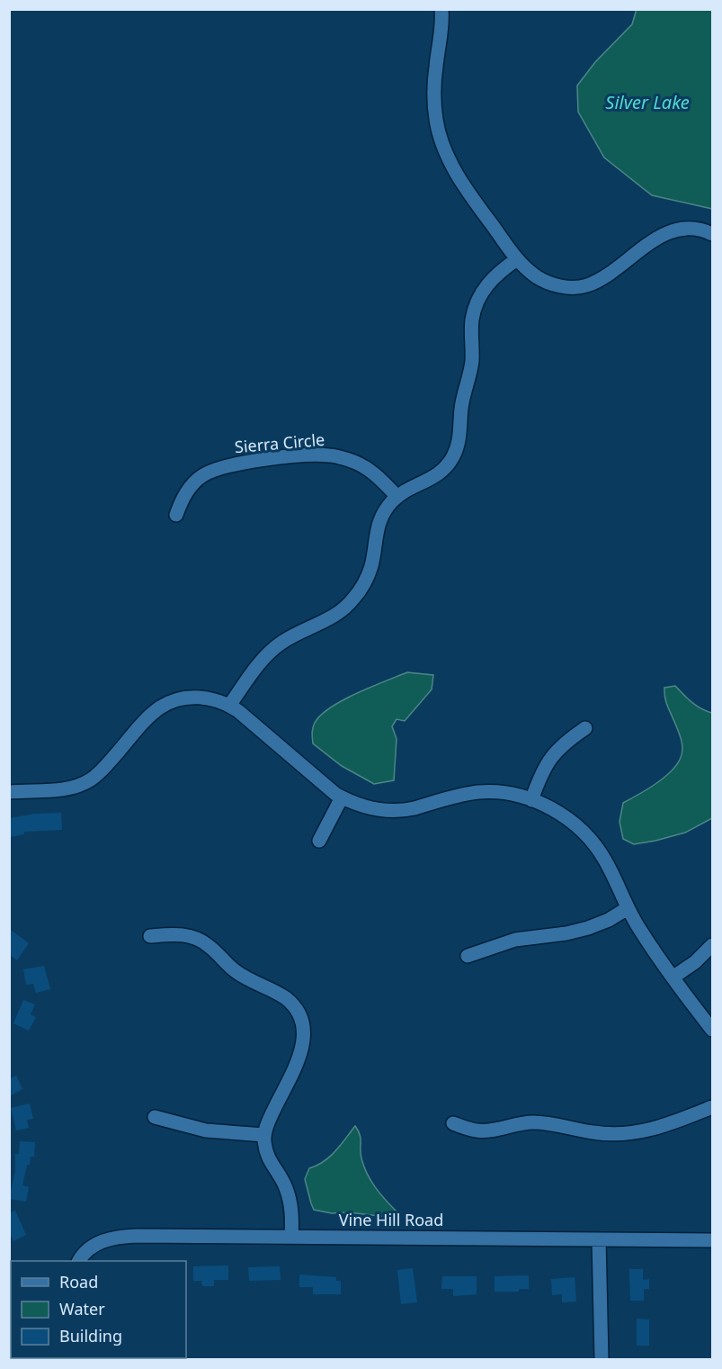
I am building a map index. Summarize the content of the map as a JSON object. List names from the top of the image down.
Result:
{
  "streets": {
    "street": ["Sierra Circle", "Vine Hill Road"]
  },
  "water": ["Silver Lake"],
  "legend": ["Road", "Water", "Building"]
}
